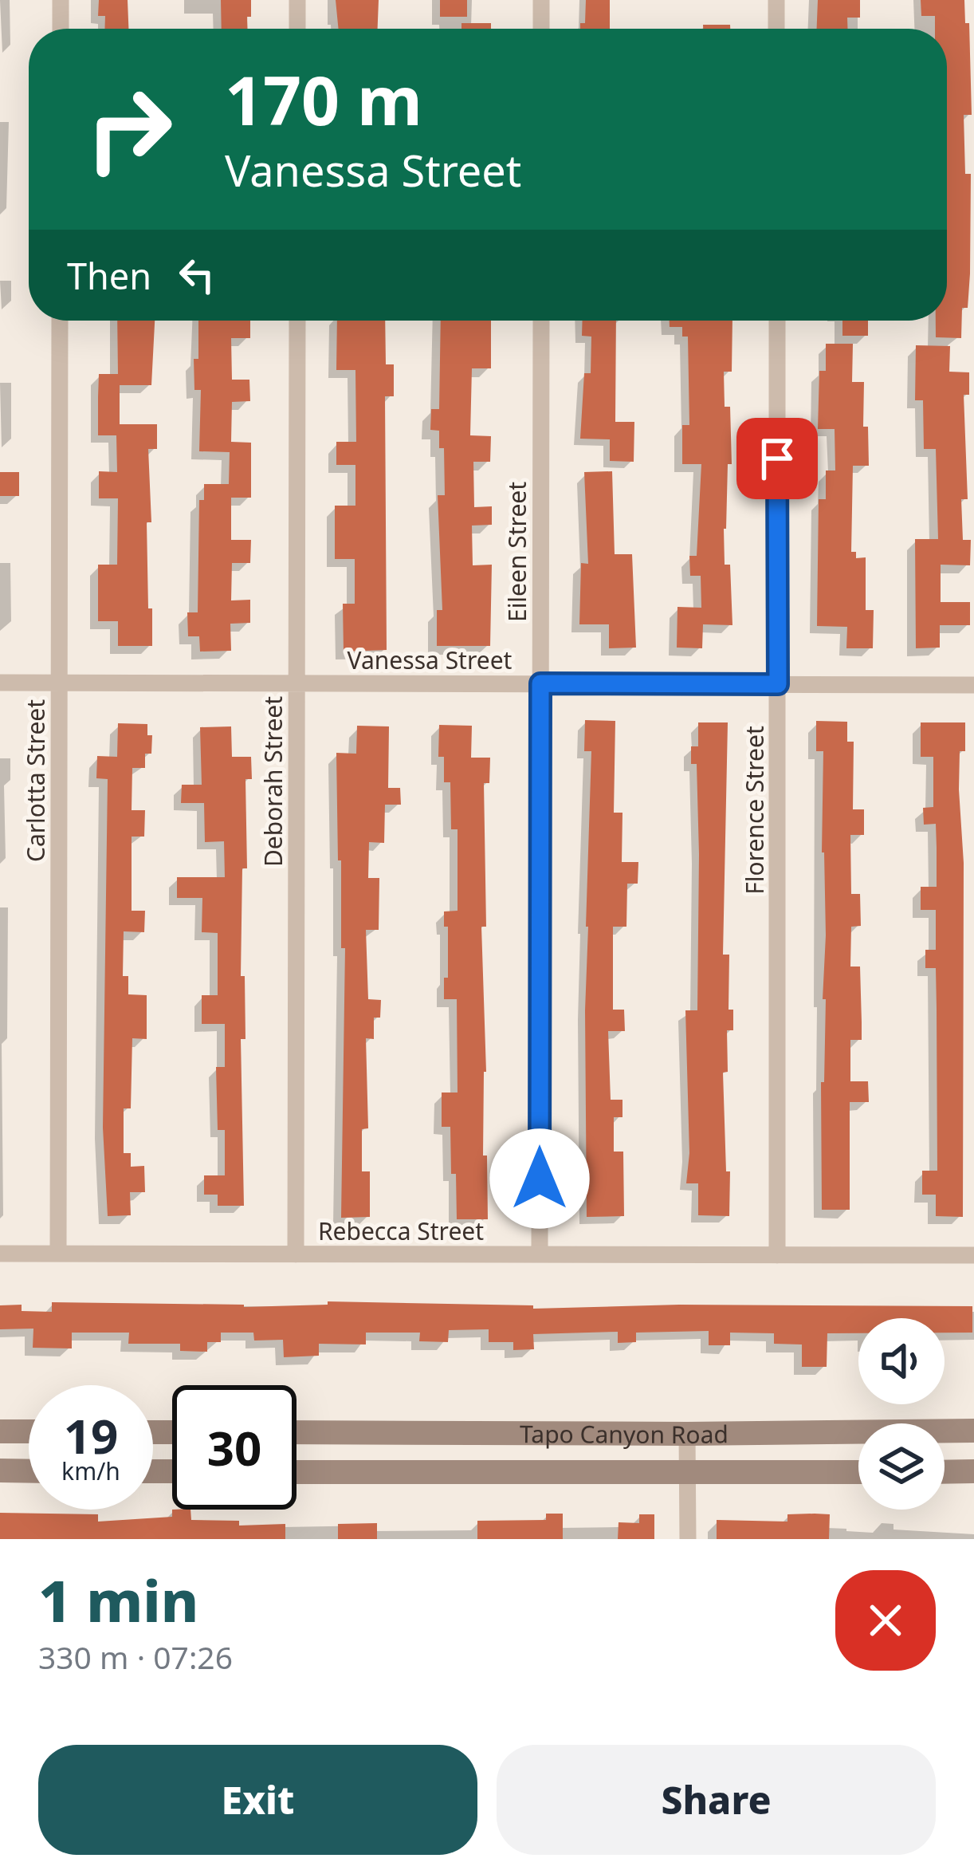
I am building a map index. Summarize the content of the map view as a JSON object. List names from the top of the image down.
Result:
{
  "streets": {
    "main road": ["Tapo Canyon Road"],
    "street": [
      "Eileen Street",
      "Vanessa Street",
      "Carlotta Street",
      "Deborah Street",
      "Florence Street",
      "Rebecca Street"
    ]
  },
  "crossings": [
    ["Eileen Street", "Vanessa Street"],
    ["Eileen Street", "Rebecca Street"],
    ["Vanessa Street", "Carlotta Street"],
    ["Vanessa Street", "Deborah Street"],
    ["Vanessa Street", "Florence Street"],
    ["Carlotta Street", "Rebecca Street"],
    ["Deborah Street", "Rebecca Street"],
    ["Florence Street", "Rebecca Street"]
  ],
  "page": {
    "turn": ["170 m", "Vanessa Street"],
    "then": "Then",
    "speed": "19 km/h",
    "limit": "30",
    "heading": ["1 min", "330 m · 07:26"],
    "buttons": ["Exit", "Share"]
  }
}
